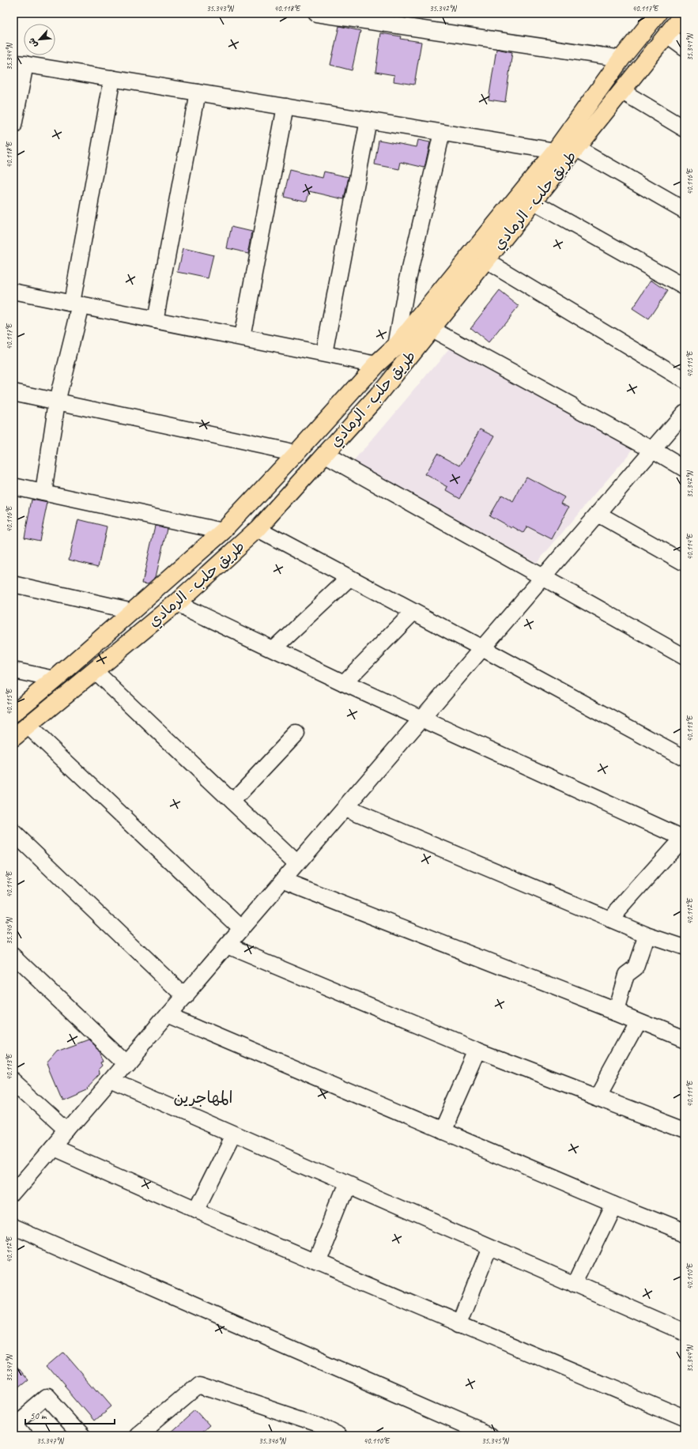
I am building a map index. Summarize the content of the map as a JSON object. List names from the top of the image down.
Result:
{
  "streets": {
    "highway": ["طريق حلب - الرمادي"]
  },
  "districts": ["المهاجرين"],
  "scale_bar": "50 m",
  "north": "bottom left",
  "coordinates": [
    "35.343°N",
    "40.118°E",
    "35.342°N",
    "40.117°E",
    "35.341°N",
    "35.344°N",
    "40.116°E",
    "40.115°E",
    "40.114°E",
    "40.113°E",
    "40.112°E",
    "35.346°N",
    "40.111°E",
    "40.110°E",
    "35.347°N",
    "35.345°N"
  ]
}
